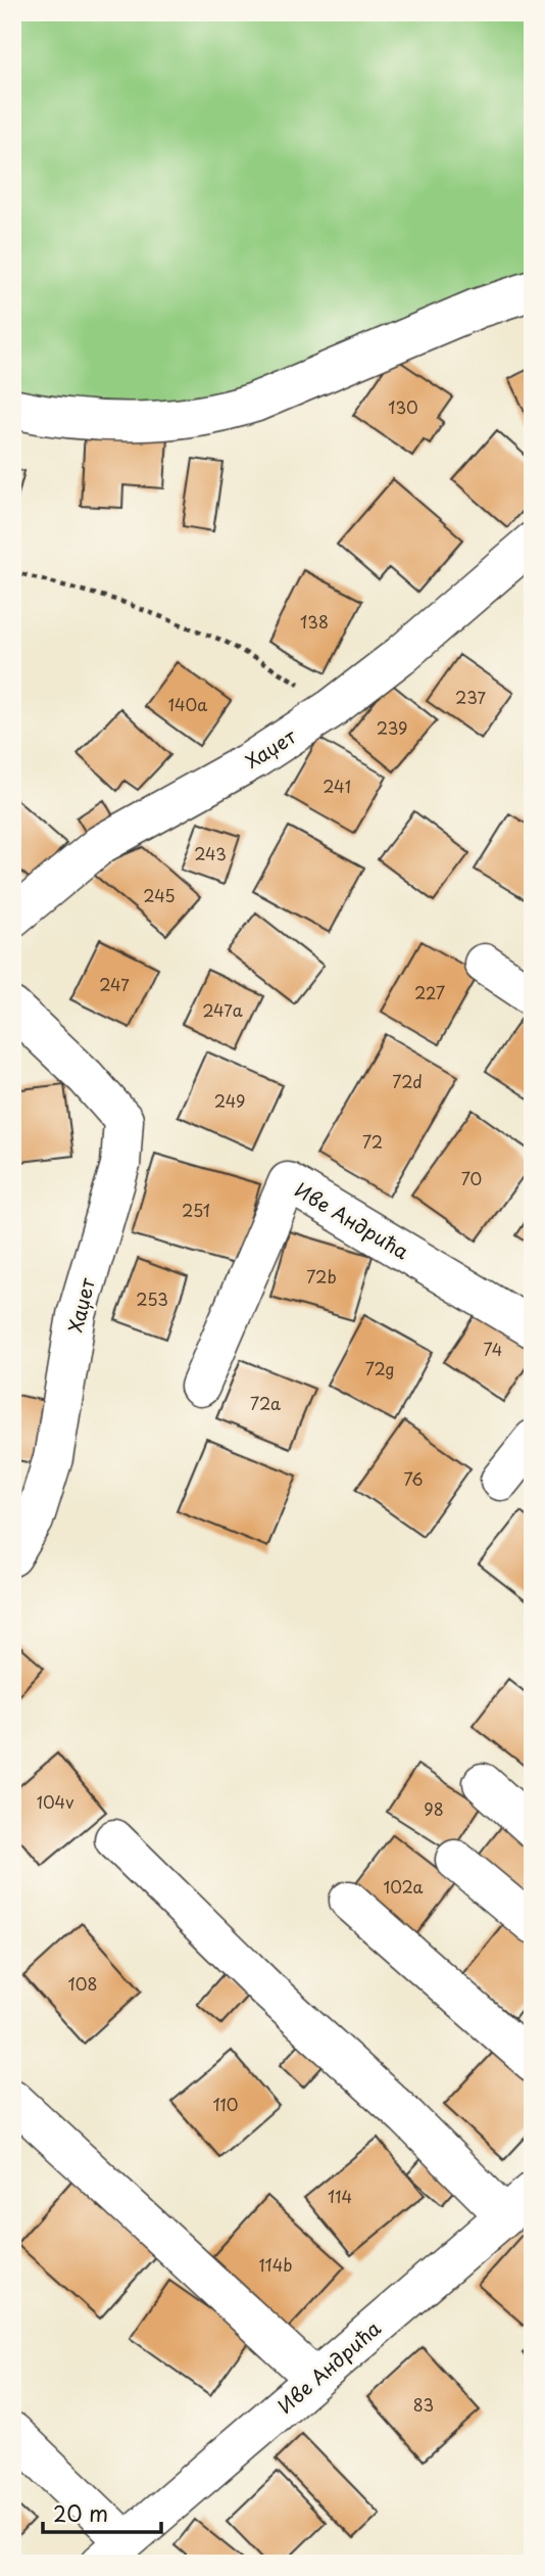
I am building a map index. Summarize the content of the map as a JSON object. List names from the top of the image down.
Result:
{
  "streets": {
    "street": ["Хаџет", "Иве Андрића"]
  },
  "house_numbers": [
    "130",
    "138",
    "237",
    "140a",
    "239",
    "241",
    "243",
    "245",
    "247",
    "227",
    "247a",
    "72d",
    "249",
    "72",
    "70",
    "251",
    "72b",
    "253",
    "74",
    "72g",
    "72a",
    "76",
    "104v",
    "98",
    "102a",
    "108",
    "110",
    "114",
    "114b",
    "83"
  ],
  "scale_bar": "20 m"
}
